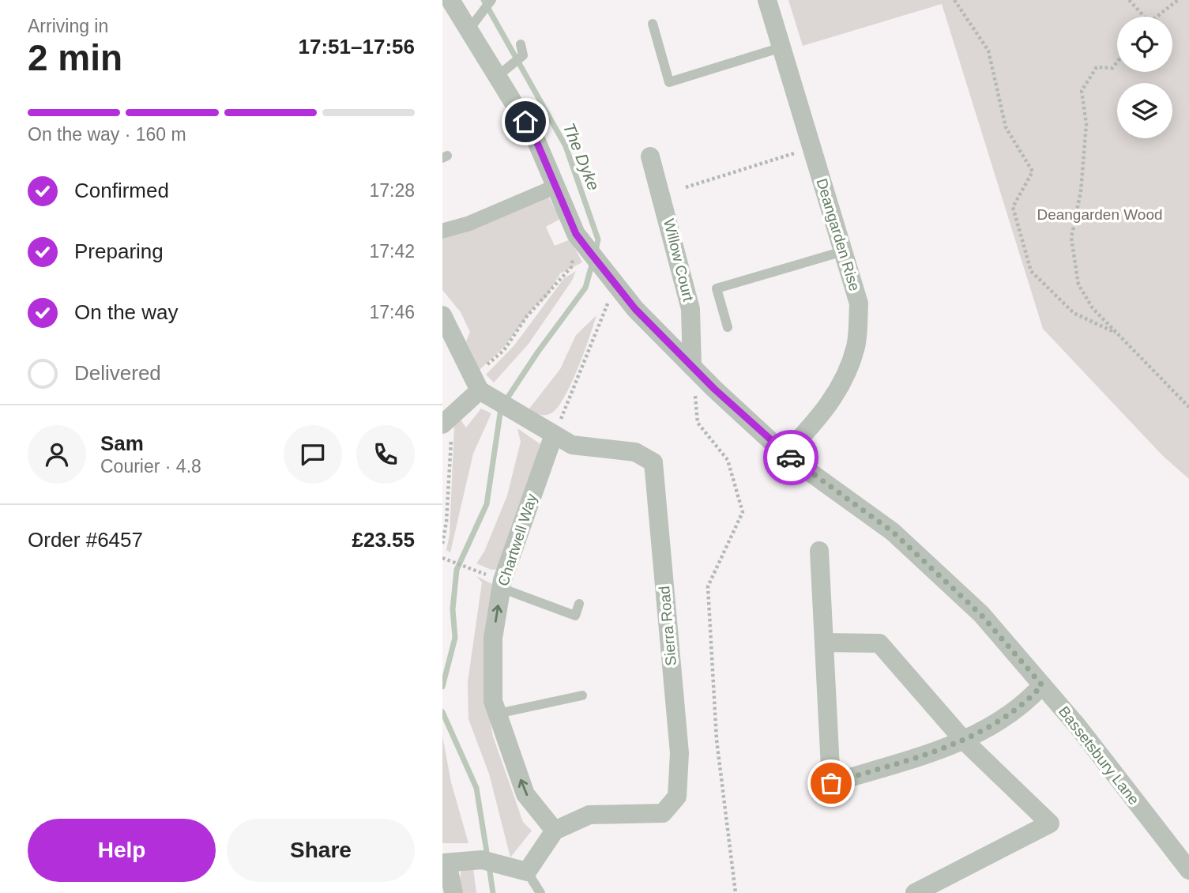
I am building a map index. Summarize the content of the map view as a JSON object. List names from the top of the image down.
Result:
{
  "streets": {
    "street": [
      "Deangarden Rise",
      "Willow Court",
      "Chartwell Way",
      "Sierra Road",
      "Bassetsbury Lane"
    ]
  },
  "crossings": [
    ["Deangarden Rise", "Bassetsbury Lane"],
    ["Willow Court", "Bassetsbury Lane"],
    ["Chartwell Way", "Sierra Road"]
  ],
  "one_way": ["Chartwell Way"],
  "water": ["The Dyke"],
  "parks": ["Deangarden Wood"],
  "page": {
    "heading": ["2 min", "Arriving in", "17:51–17:56"],
    "panel": [
      "Sam",
      "Courier · 4.8",
      "Order #6457",
      "£23.55"
    ],
    "bar": "On the way · 160 m",
    "list": [
      ["Confirmed", "17:28"],
      ["Preparing", "17:42"],
      ["On the way", "17:46"],
      "Delivered"
    ],
    "buttons": ["Help", "Share"]
  }
}
